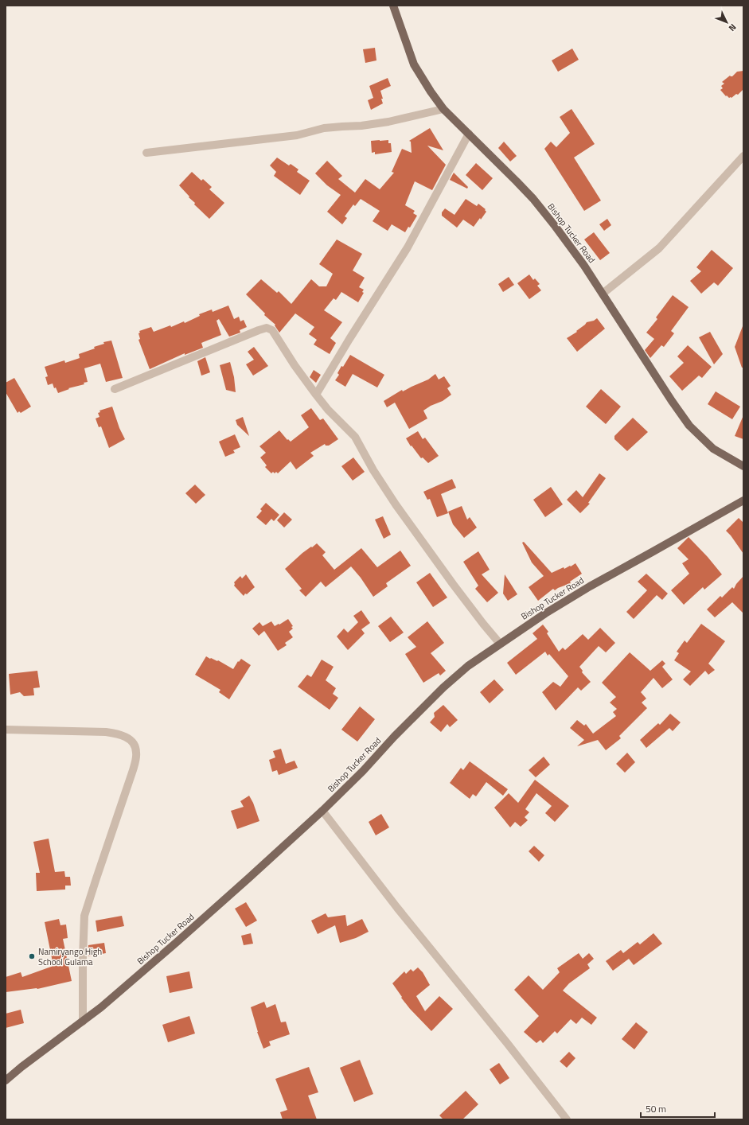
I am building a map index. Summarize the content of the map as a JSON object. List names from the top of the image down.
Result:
{
  "streets": {
    "main road": ["Bishop Tucker Road"]
  },
  "places": ["Namiryango High School Gulama"],
  "scale_bar": "50 m",
  "north": "bottom right"
}
